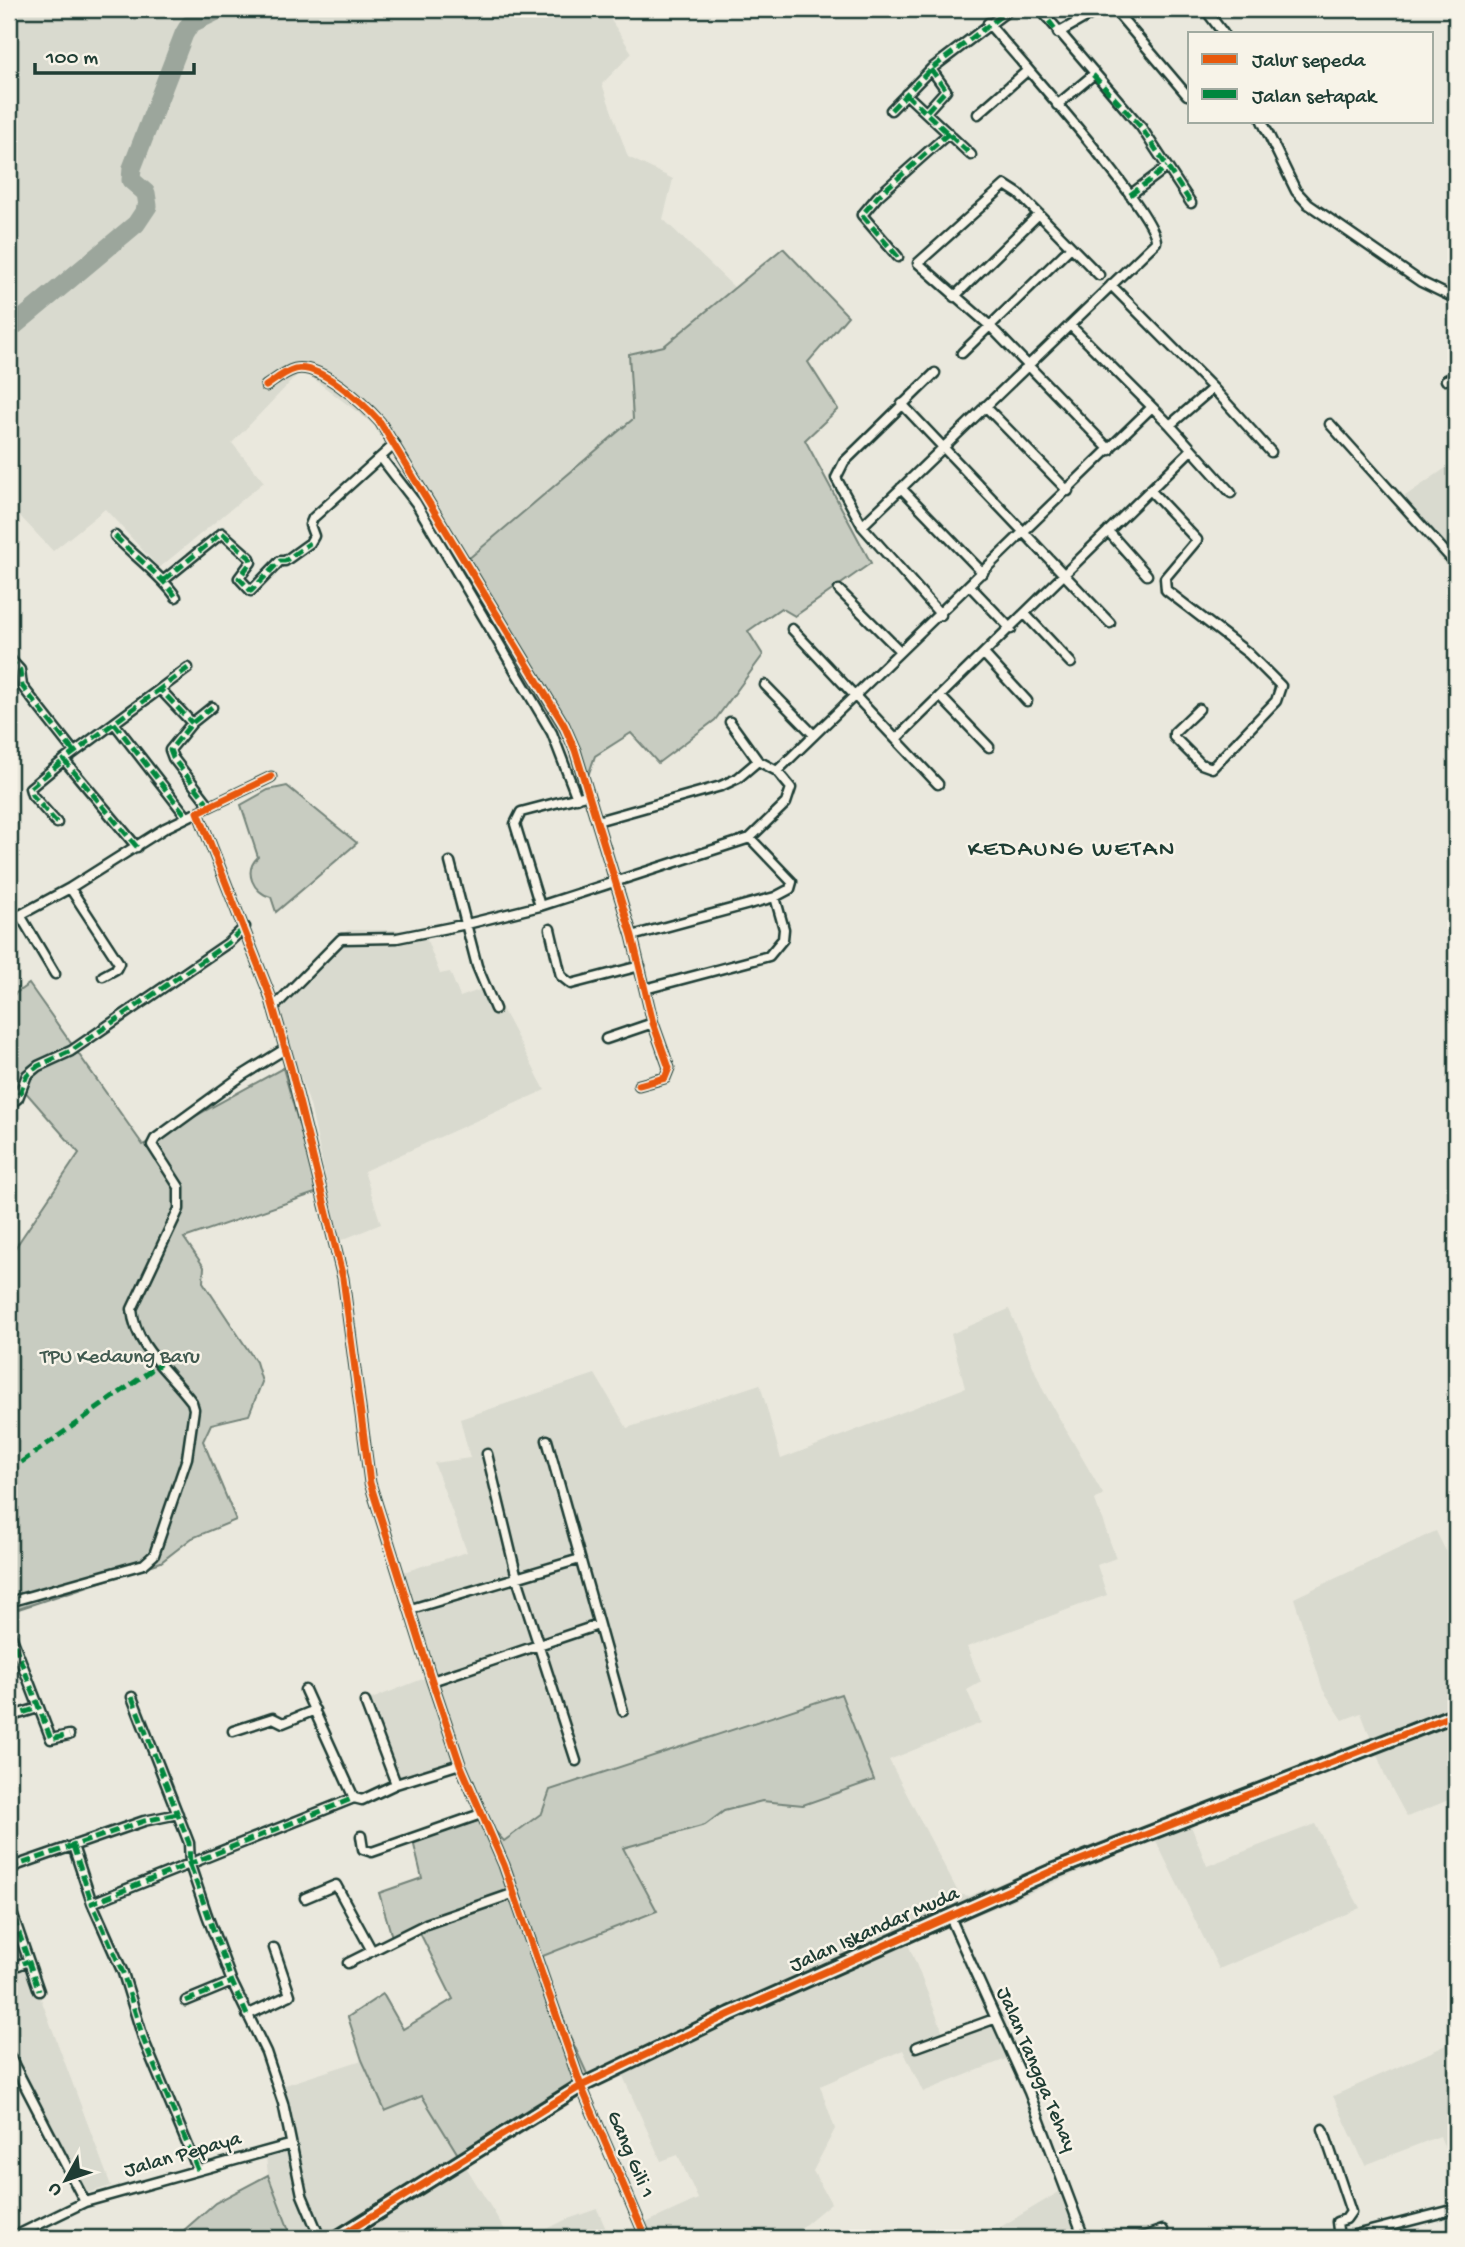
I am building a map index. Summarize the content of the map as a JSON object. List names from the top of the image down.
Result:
{
  "streets": {
    "street": [
      "Jalan Iskandar Muda",
      "Jalan Tangga Tehay",
      "Gang Gili 1",
      "Jalan Pepaya"
    ]
  },
  "crossings": [
    ["Jalan Iskandar Muda", "Jalan Tangga Tehay"],
    ["Jalan Iskandar Muda", "Gang Gili 1"]
  ],
  "districts": ["KEDAUNG WETAN"],
  "parks": ["TPU Kedaung Baru"],
  "legend": ["Jalur sepeda", "Jalan setapak"],
  "scale_bar": "100 m",
  "north": "bottom left"
}
